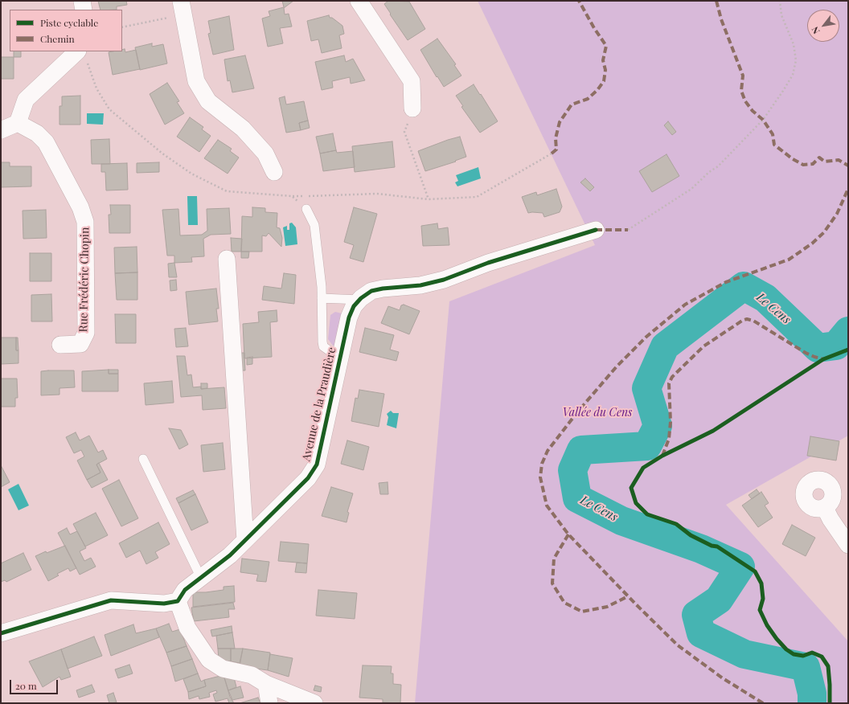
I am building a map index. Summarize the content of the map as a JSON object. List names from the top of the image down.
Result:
{
  "streets": {
    "street": ["Rue Frédéric Chopin", "Avenue de la Praudière"]
  },
  "water": ["Le Cens"],
  "parks": ["Vallée du Cens"],
  "legend": ["Piste cyclable", "Chemin"],
  "scale_bar": "20 m",
  "north": "bottom left"
}
